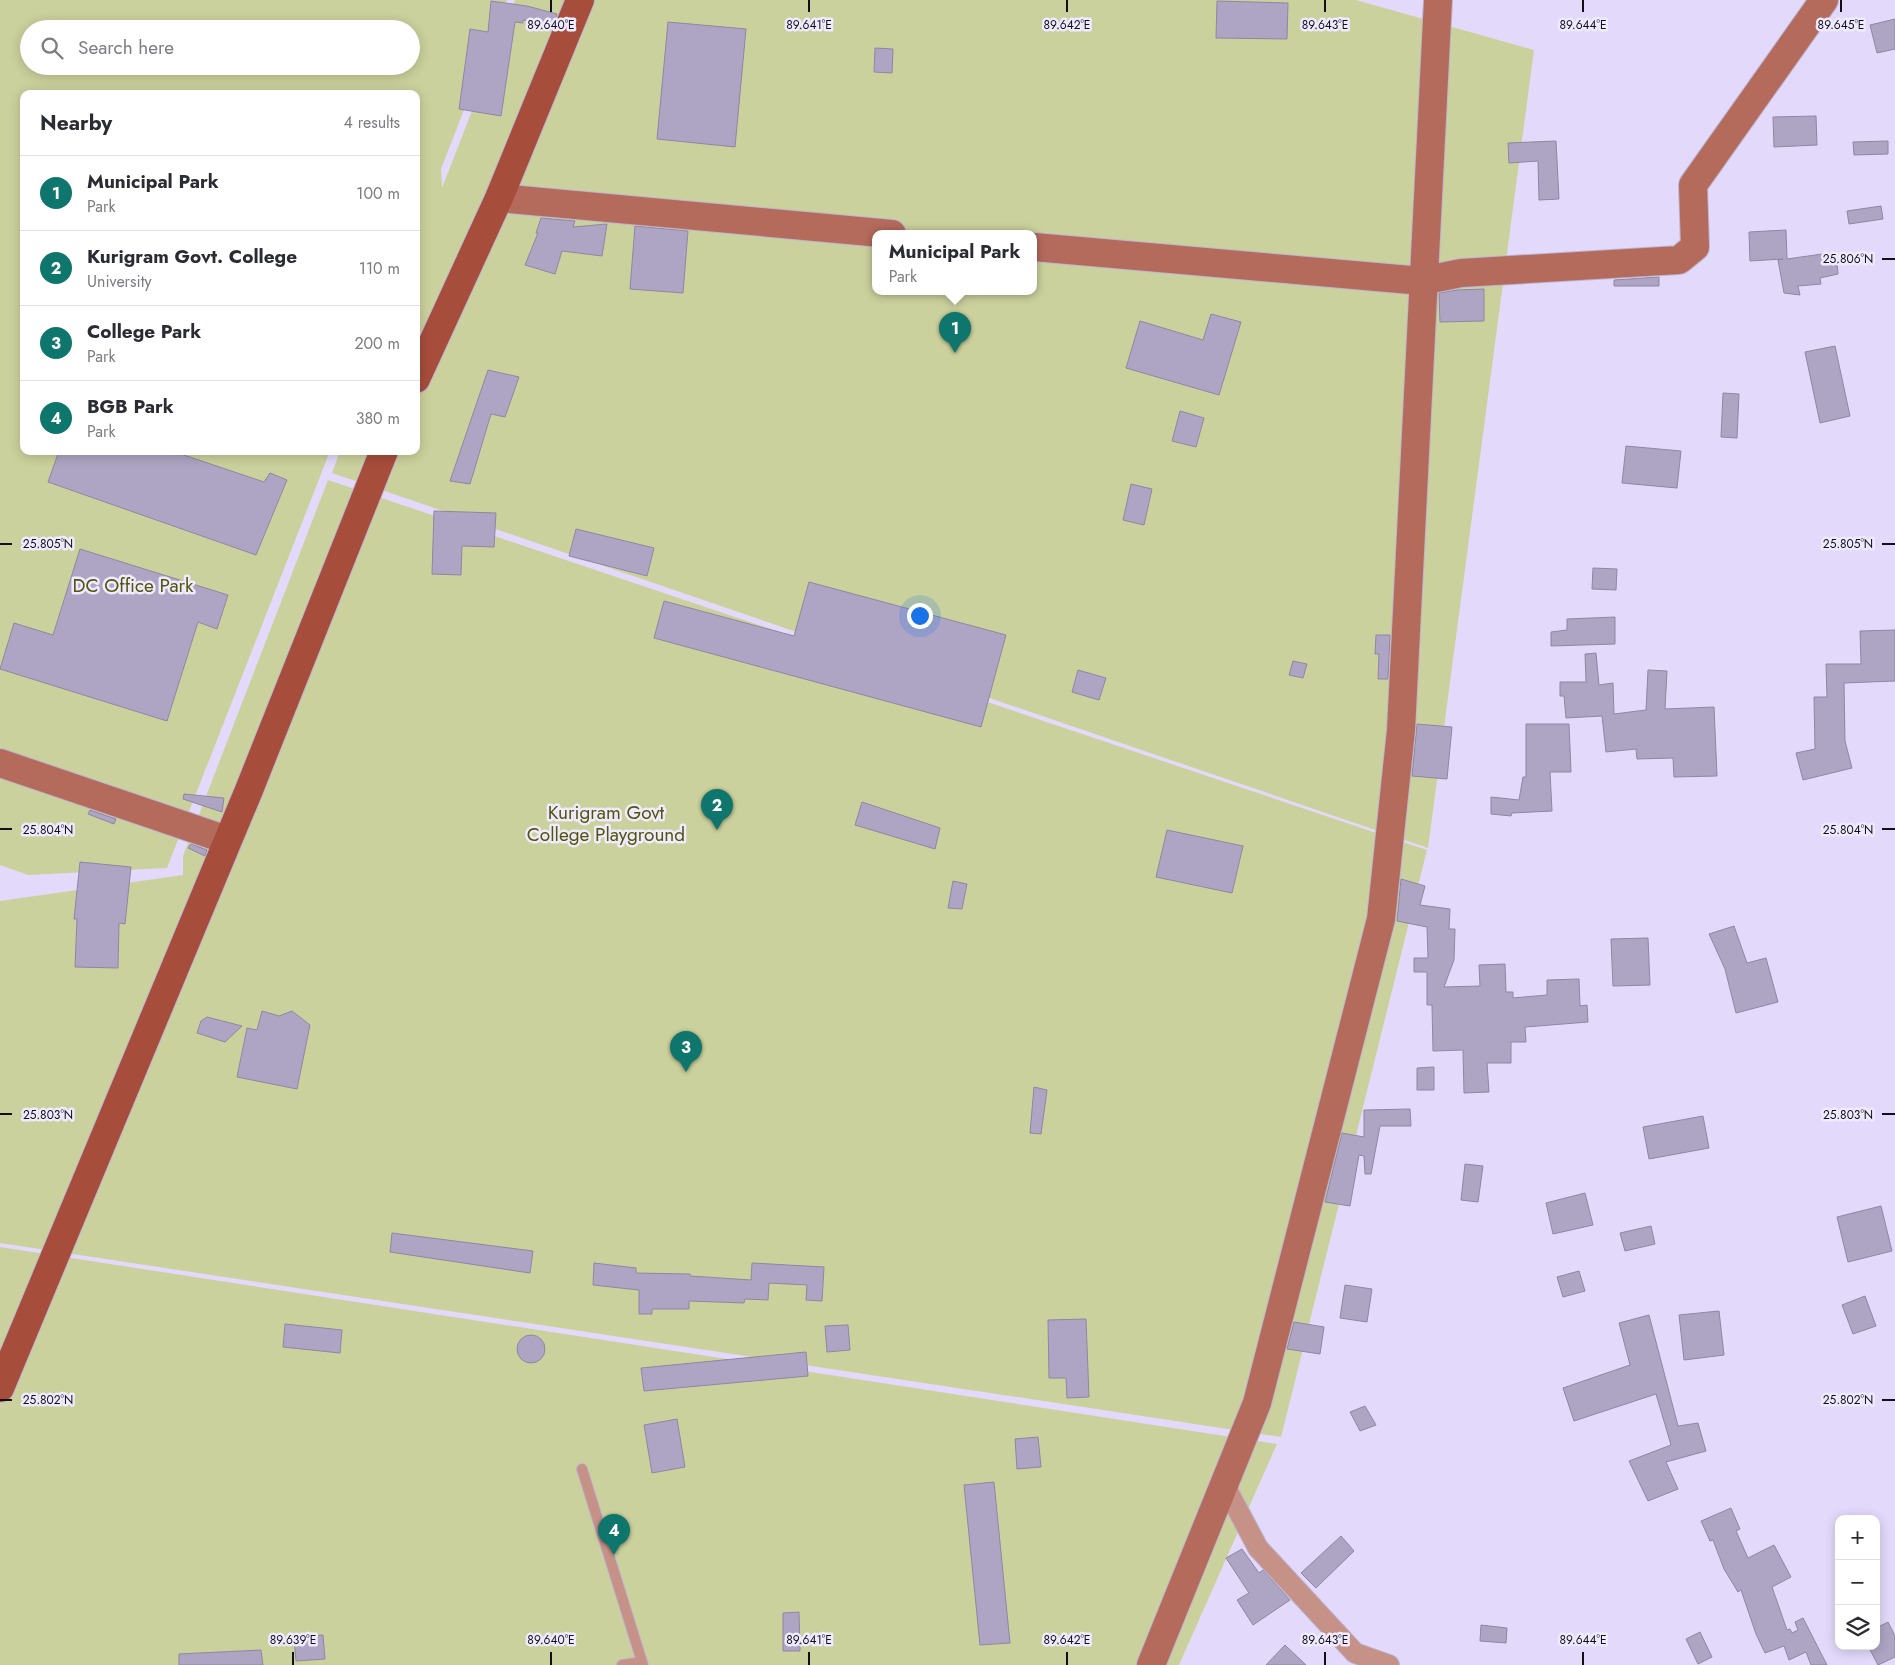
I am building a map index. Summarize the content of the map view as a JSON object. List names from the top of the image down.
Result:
{
  "parks": ["DC Office Park", "Kurigram Govt College Playground"],
  "page": {
    "search": "Search here",
    "heading": ["Nearby", "4 results"],
    "list": [
      {
        "mark": "1",
        "name": "Municipal Park",
        "note": "Park",
        "value": "100 m"
      },
      {
        "mark": "2",
        "name": "Kurigram Govt. College",
        "note": "University",
        "value": "110 m"
      },
      {
        "mark": "3",
        "name": "College Park",
        "note": "Park",
        "value": "200 m"
      },
      {
        "mark": "4",
        "name": "BGB Park",
        "note": "Park",
        "value": "380 m"
      }
    ],
    "popup": ["Municipal Park", "Park"],
    "pins": [
      "1",
      "2",
      "3",
      "4"
    ],
    "map_buttons": ["+", "−"]
  },
  "coordinates": [
    "89.640°E",
    "89.641°E",
    "89.642°E",
    "89.643°E",
    "89.644°E",
    "89.645°E",
    "25.806°N",
    "25.805°N",
    "25.804°N",
    "25.803°N",
    "25.802°N",
    "89.639°E"
  ]
}
